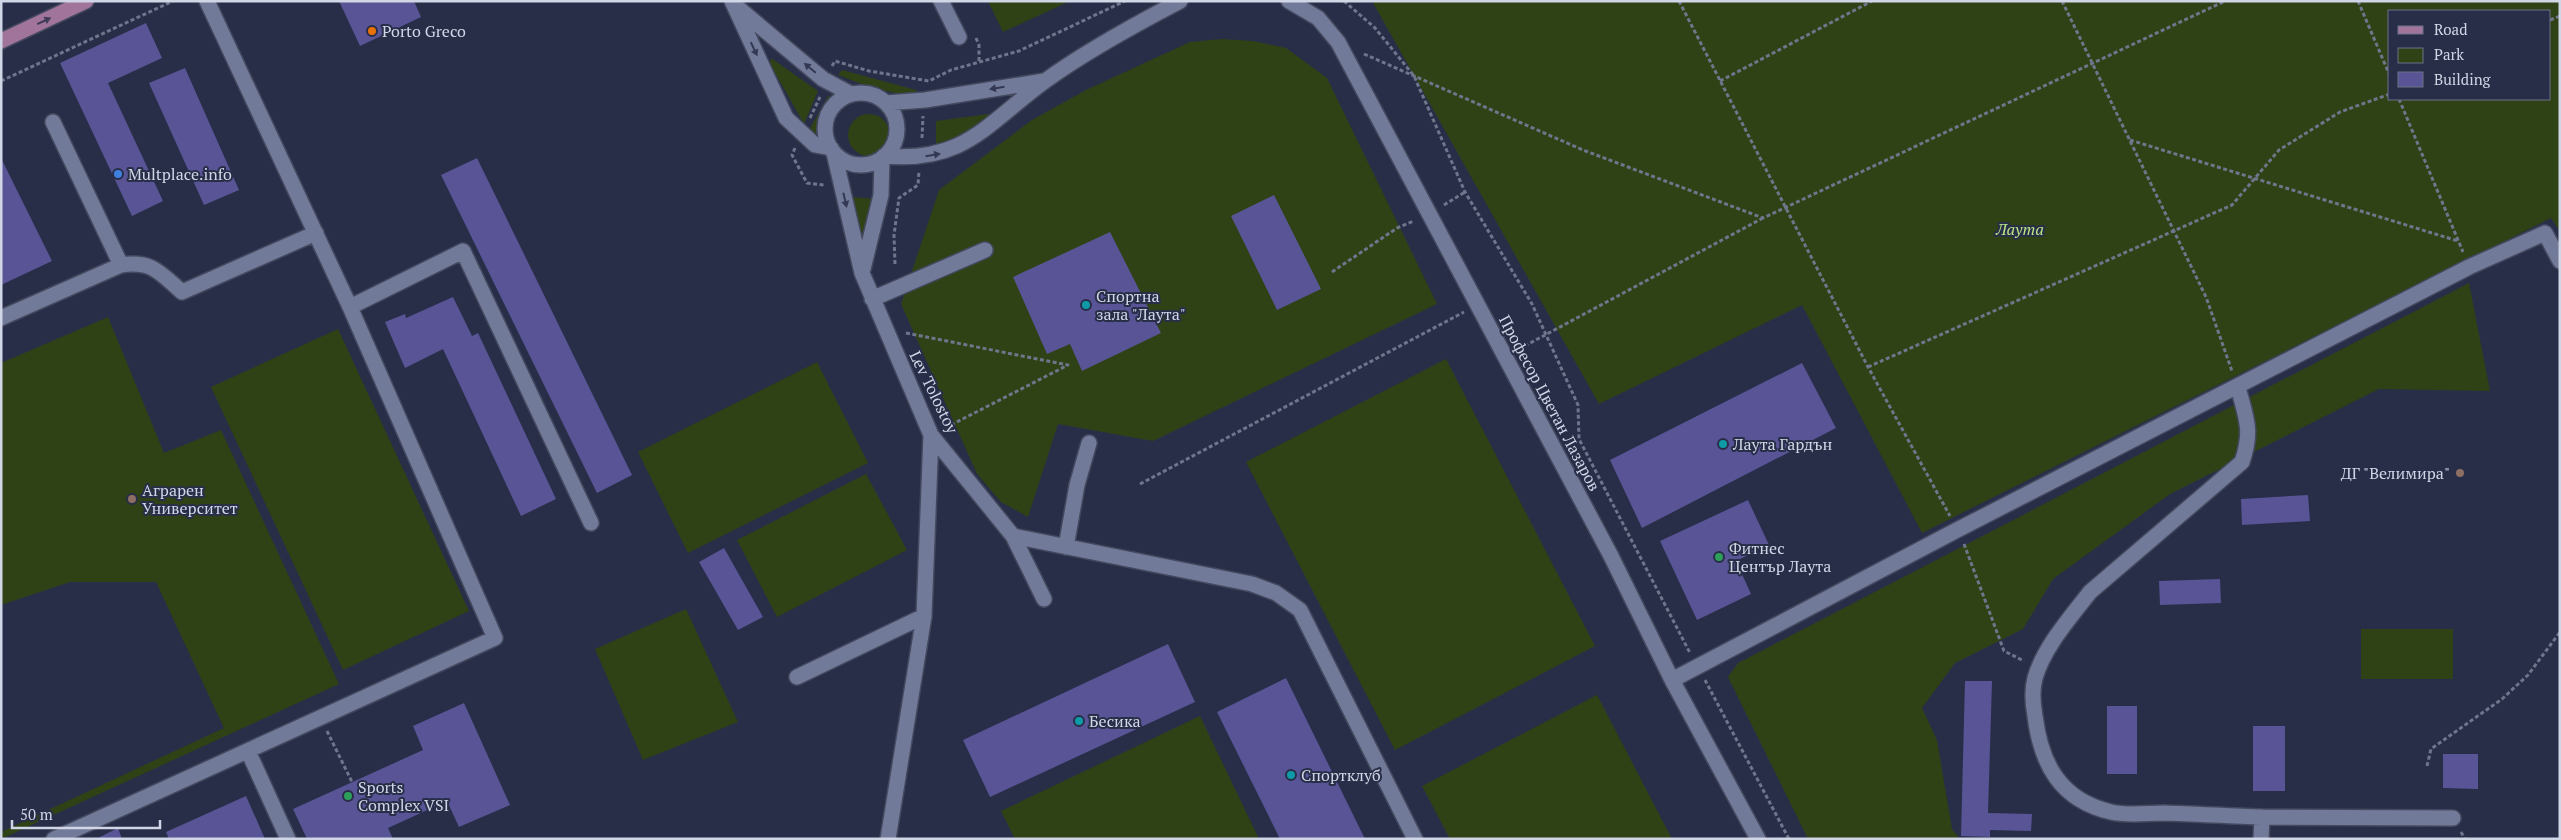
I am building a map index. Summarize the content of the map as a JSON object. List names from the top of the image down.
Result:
{
  "streets": {
    "street": ["Lev Tolostoy", "Професор Цветан Лазаров"]
  },
  "parks": ["Лаута"],
  "places": [
    "Porto Greco",
    "Multplace.info",
    "Спортна зала \"Лаута\"",
    "Лаута Гардън",
    "ДГ \"Велимира\"",
    "Аграрен Университет",
    "Фитнес Център Лаута",
    "Бесика",
    "Спортклуб",
    "Sports Complex VSI"
  ],
  "legend": ["Road", "Park", "Building"],
  "scale_bar": "50 m"
}
